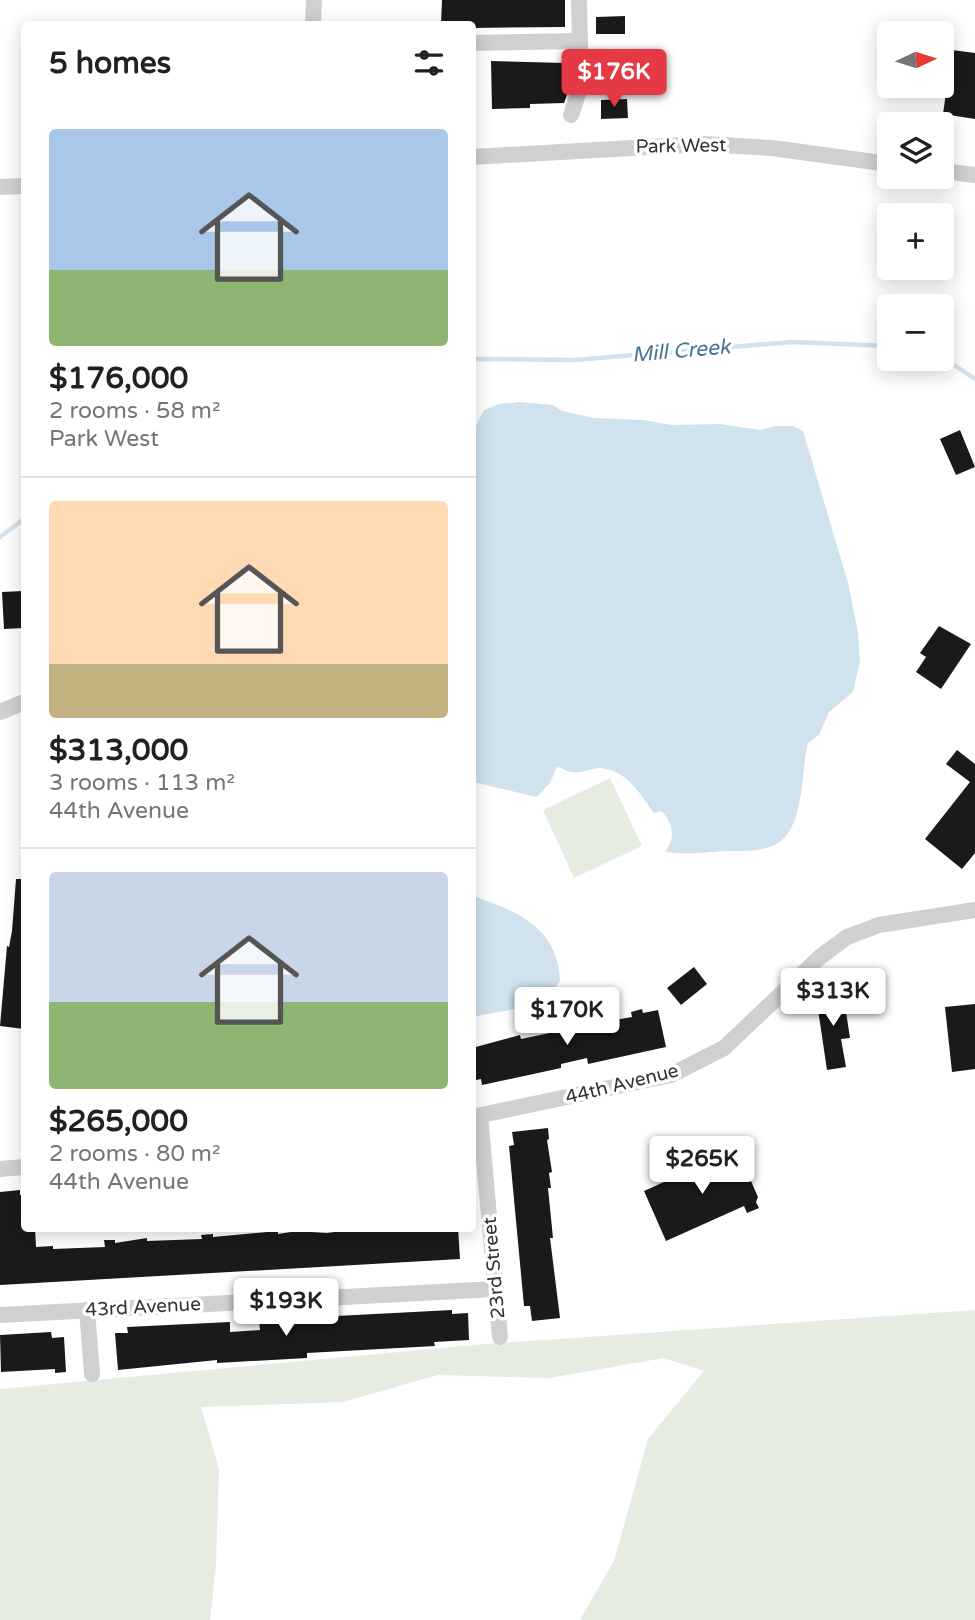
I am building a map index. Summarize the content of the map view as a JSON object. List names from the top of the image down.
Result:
{
  "streets": {
    "street": [
      "Park West",
      "44th Avenue",
      "23rd Street",
      "43rd Avenue"
    ]
  },
  "crossings": [
    ["44th Avenue", "23rd Street"],
    ["23rd Street", "43rd Avenue"]
  ],
  "water": ["Mill Creek"],
  "north": "right",
  "page": {
    "map_buttons": ["+", "−"],
    "heading": "5 homes",
    "price": [
      "$176K",
      "$313K",
      "$170K",
      "$265K",
      "$193K"
    ],
    "list": [
      {
        "name": "$176,000",
        "note": "2 rooms · 58 m² · Park West"
      },
      {
        "name": "$313,000",
        "note": "3 rooms · 113 m² · 44th Avenue"
      },
      {
        "name": "$265,000",
        "note": "2 rooms · 80 m² · 44th Avenue"
      }
    ]
  }
}
